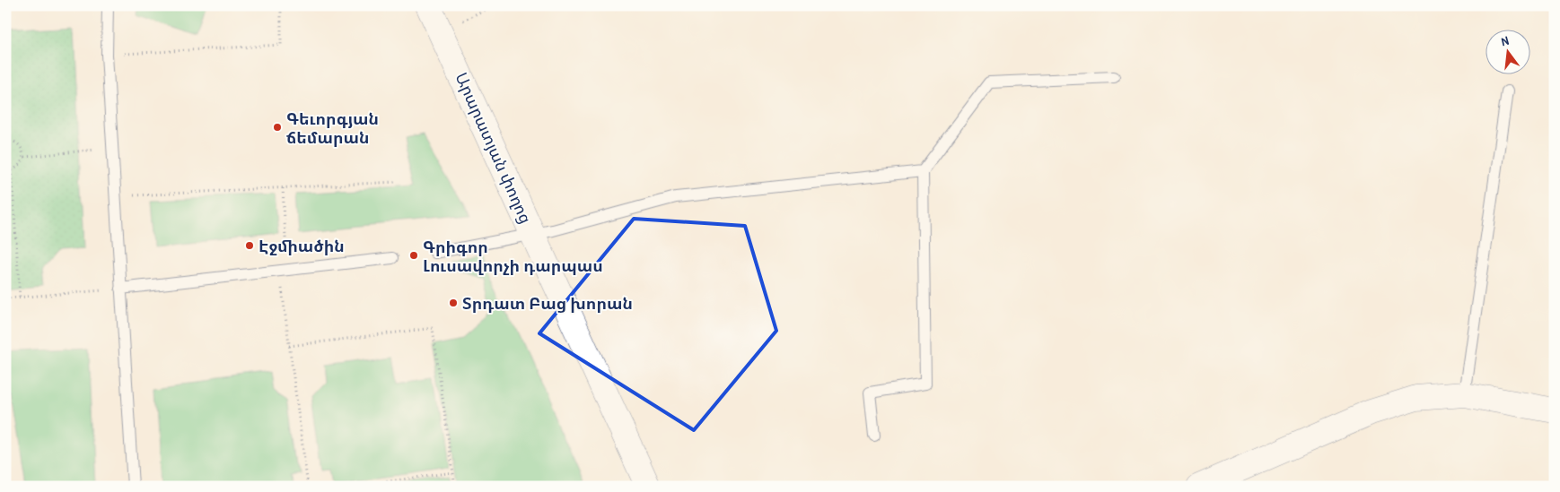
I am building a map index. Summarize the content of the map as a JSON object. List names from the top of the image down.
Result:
{
  "streets": {
    "main road": ["Արարատյան փողոց"]
  },
  "places": [
    "Գեւորգյան ճեմարան",
    "Էջմիածին",
    "Գրիգոր Լուսավորչի դարպաս",
    "Տրդատ Բաց խորան"
  ],
  "north": "top"
}
